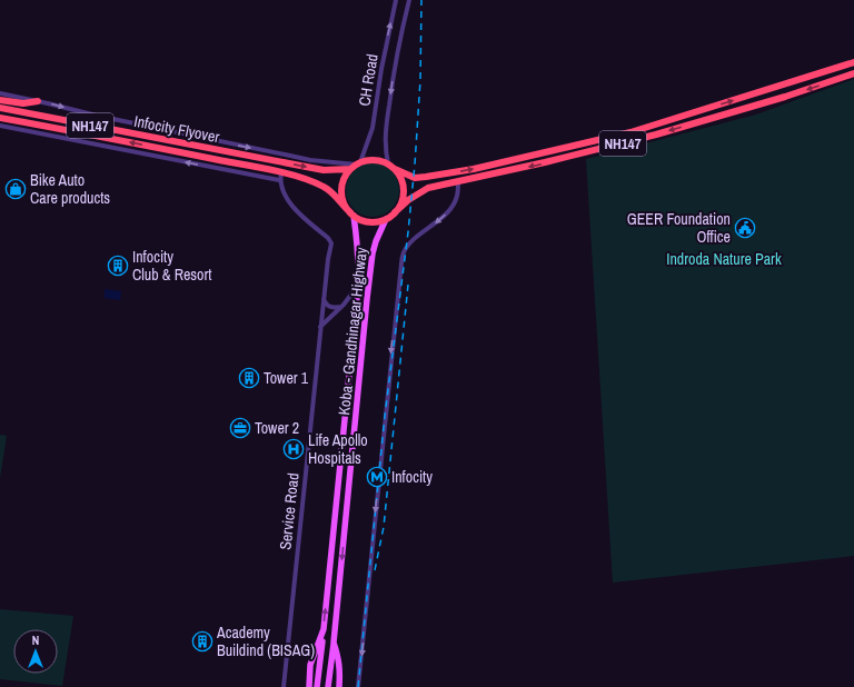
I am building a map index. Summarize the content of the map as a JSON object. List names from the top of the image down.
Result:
{
  "streets": {
    "highway": ["NH147", "Infocity Flyover"],
    "main road": ["Koba - Gandhinagar Highway"],
    "street": ["CH Road", "Service Road"]
  },
  "crossings": [
    ["CH Road", "NH147"],
    ["CH Road", "Infocity Flyover"],
    ["CH Road", "Koba - Gandhinagar Highway"],
    ["NH147", "Infocity Flyover"],
    ["NH147", "Koba - Gandhinagar Highway"],
    ["Infocity Flyover", "Koba - Gandhinagar Highway"]
  ],
  "parks": ["Indroda Nature Park"],
  "places": {
    "shop": ["Bike Auto Care products"],
    "public building": ["GEER Foundation Office"],
    "building": ["Infocity Club & Resort", "Tower 1", "Academy Buildind (BISAG)"],
    "office": ["Tower 2"],
    "hospital": ["Life Apollo Hospitals"],
    "metro station": ["Infocity"]
  },
  "north": "top"
}
